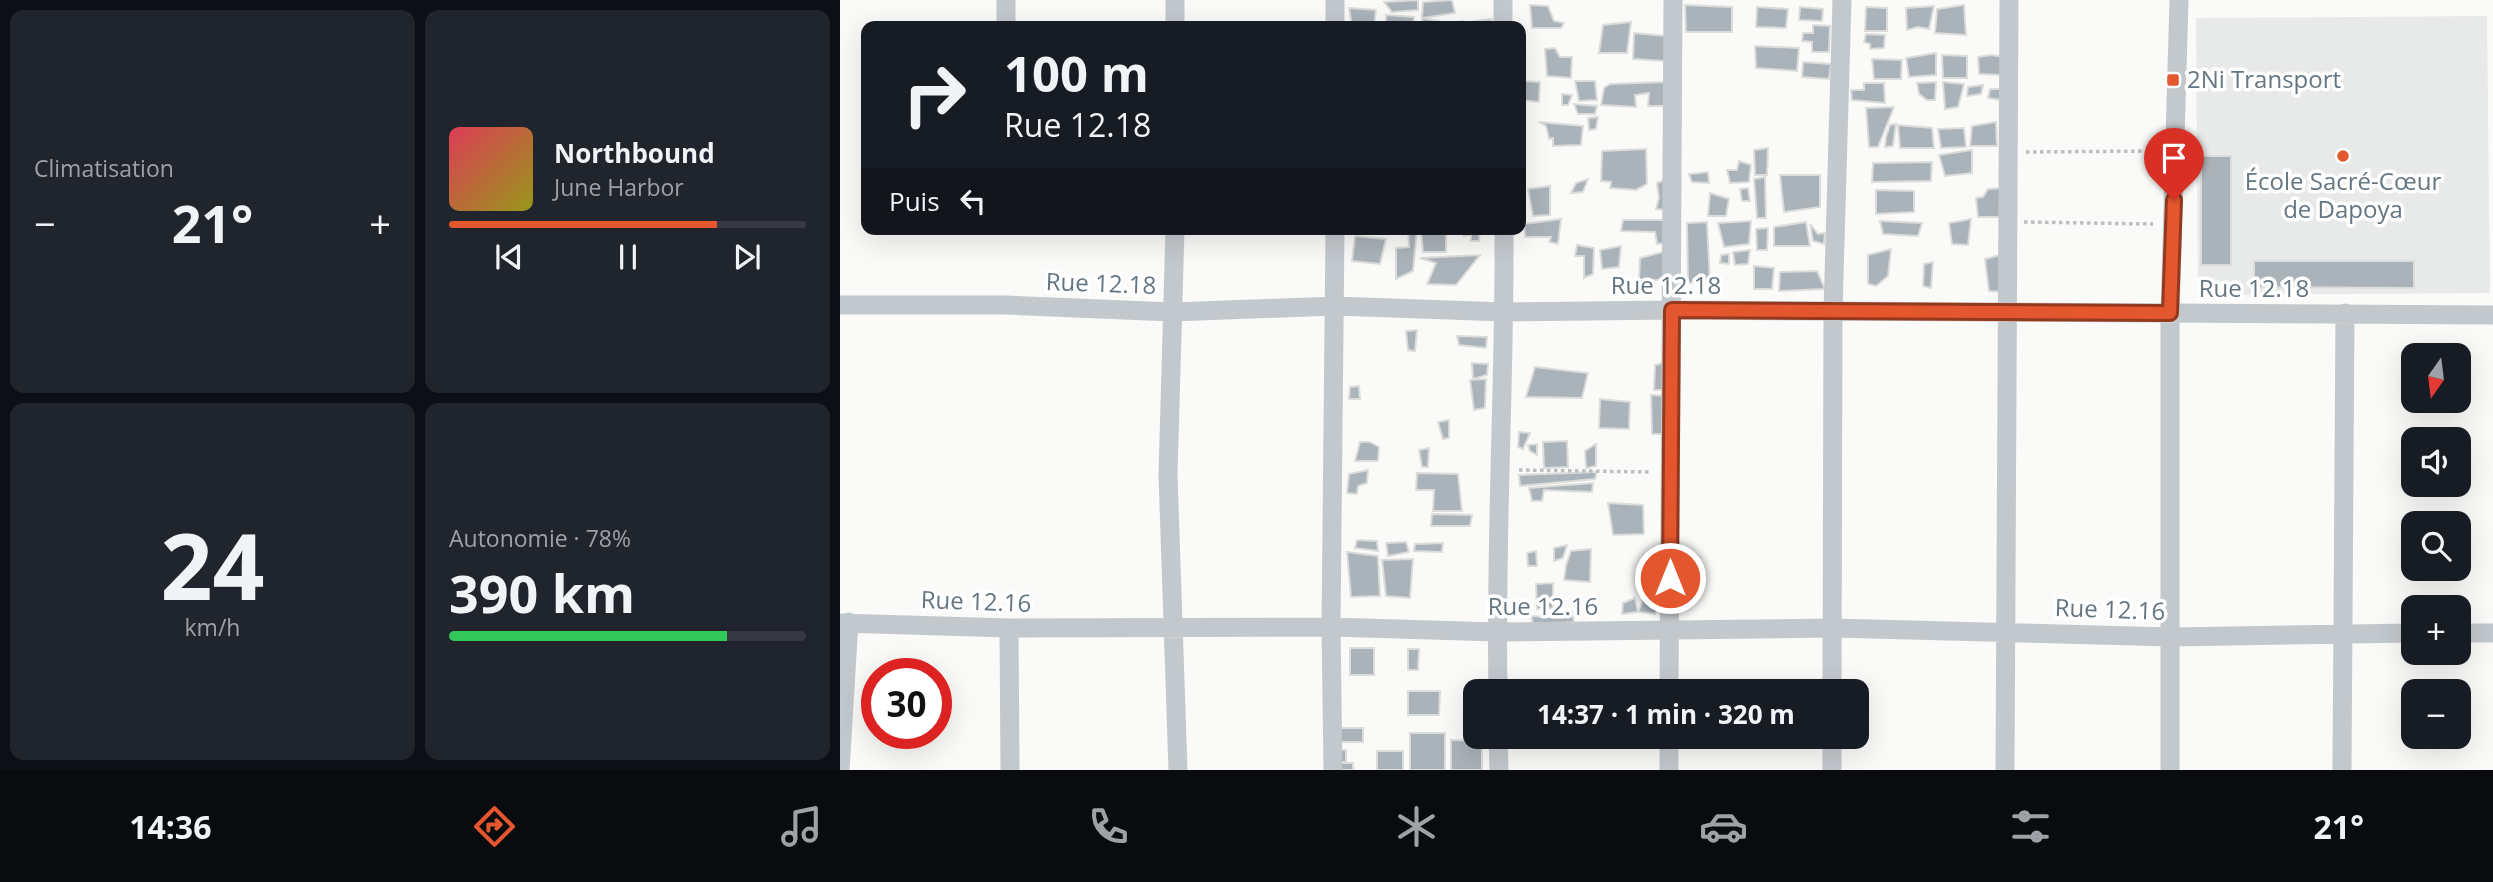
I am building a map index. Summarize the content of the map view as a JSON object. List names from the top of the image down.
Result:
{
  "streets": {
    "street": ["Rue 12.18", "Rue 12.16"]
  },
  "places": {
    "transit": ["2Ni Transport"],
    "other": ["École Sacré-Cœur de Dapoya"]
  },
  "north": "bottom",
  "page": {
    "tile": [
      "Climatisation",
      ["24", "km/h"],
      ["Autonomie · 78%", "390 km"]
    ],
    "turn": ["100 m", "Rue 12.18"],
    "song": ["Northbound", "June Harbor"],
    "then": "Puis",
    "heat": ["−", "21°", "+"],
    "map_buttons": ["+", "−"],
    "limit": "30",
    "trip": "14:37 · 1 min · 320 m",
    "tabs": ["14:36", "21°"]
  }
}
